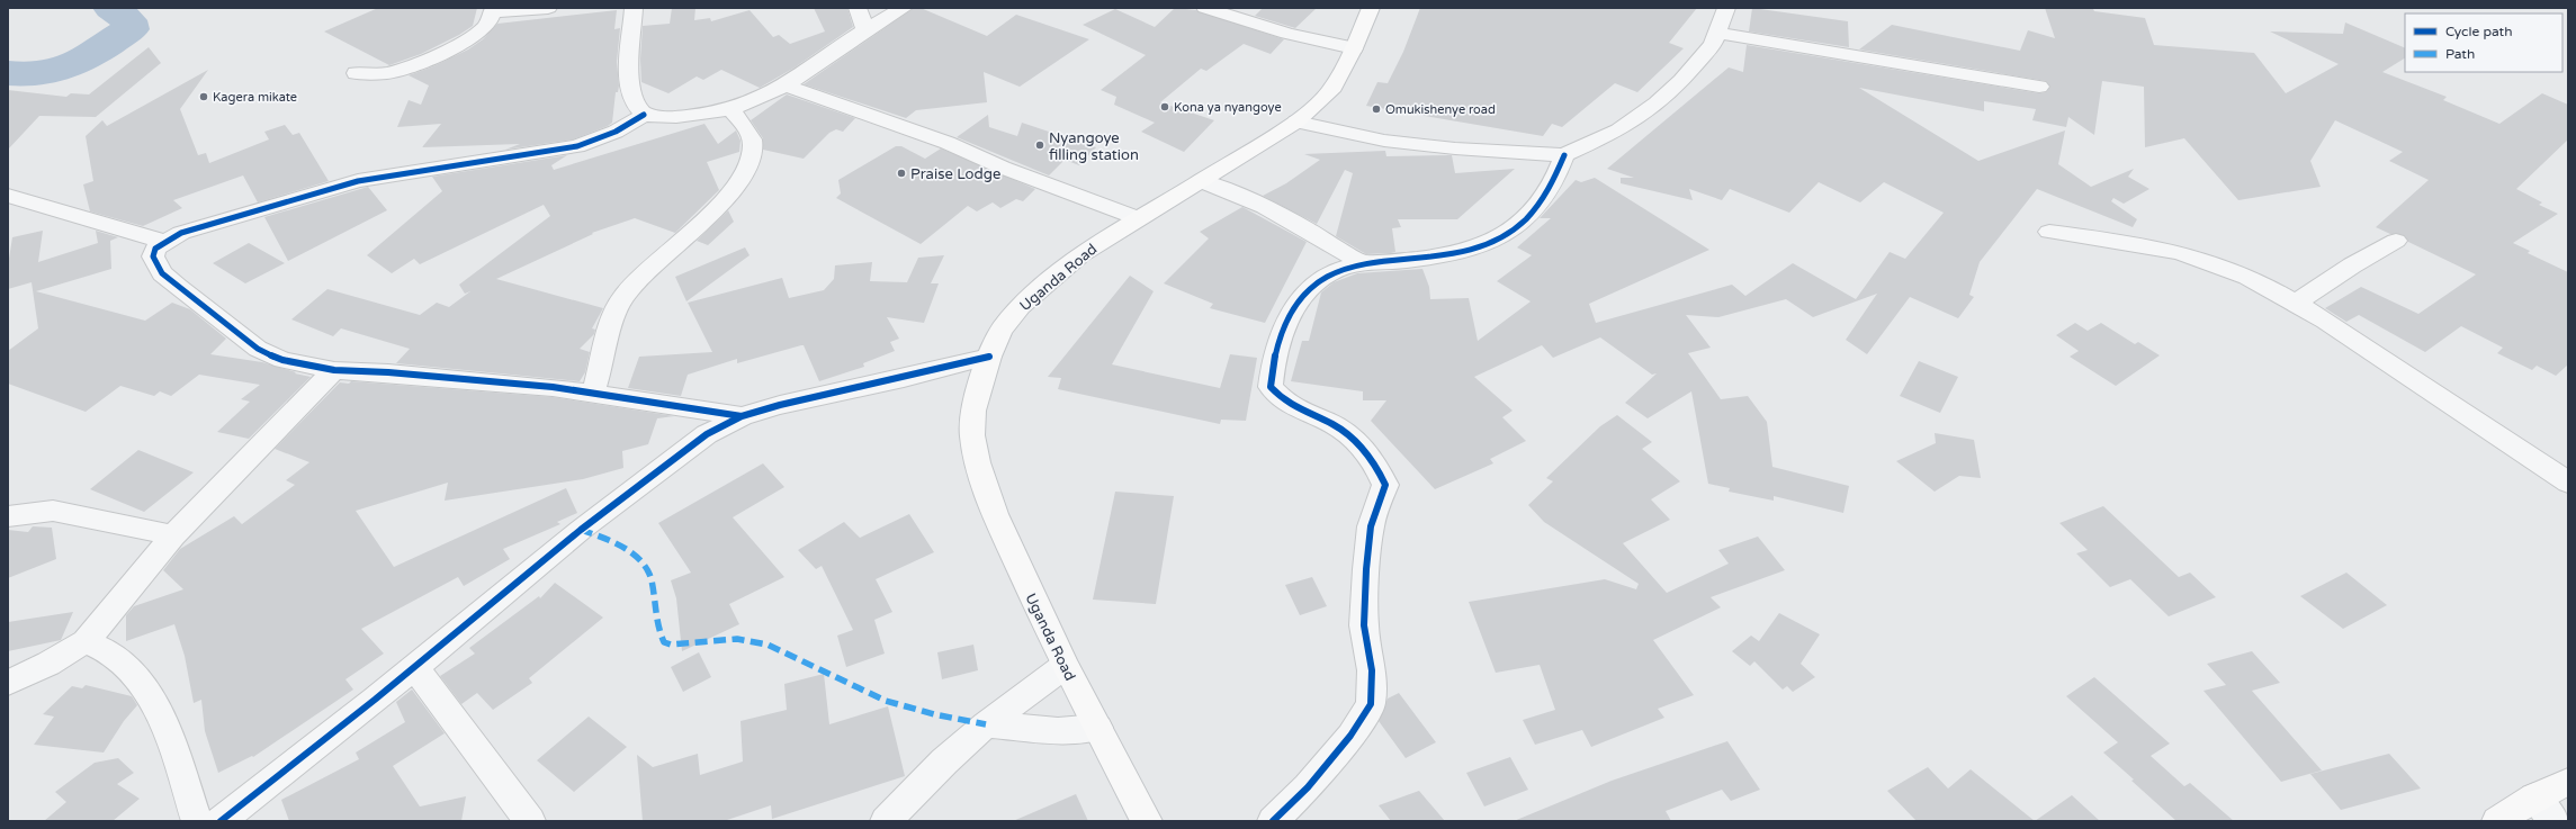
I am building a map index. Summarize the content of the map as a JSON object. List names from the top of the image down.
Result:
{
  "streets": {
    "main road": ["Uganda Road"]
  },
  "places": [
    "Kagera mikate",
    "Kona ya nyangoye",
    "Omukishenye road",
    "Nyangoye filling station",
    "Praise Lodge"
  ],
  "legend": ["Cycle path", "Path"]
}
